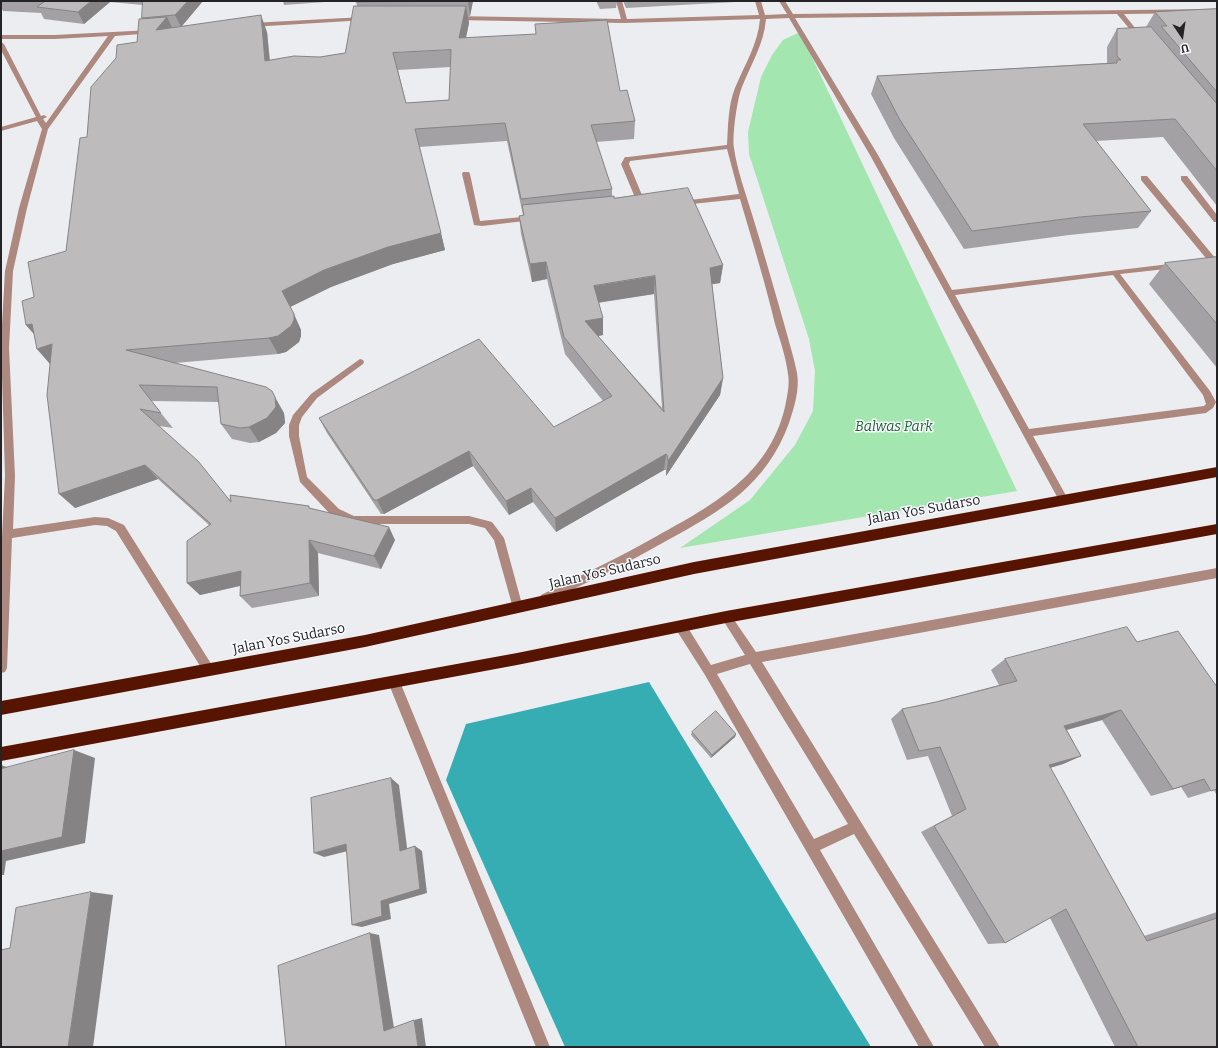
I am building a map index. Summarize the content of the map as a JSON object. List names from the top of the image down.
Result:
{
  "streets": {
    "highway": ["Jalan Yos Sudarso"]
  },
  "parks": ["Balwas Park"],
  "north": "bottom"
}
